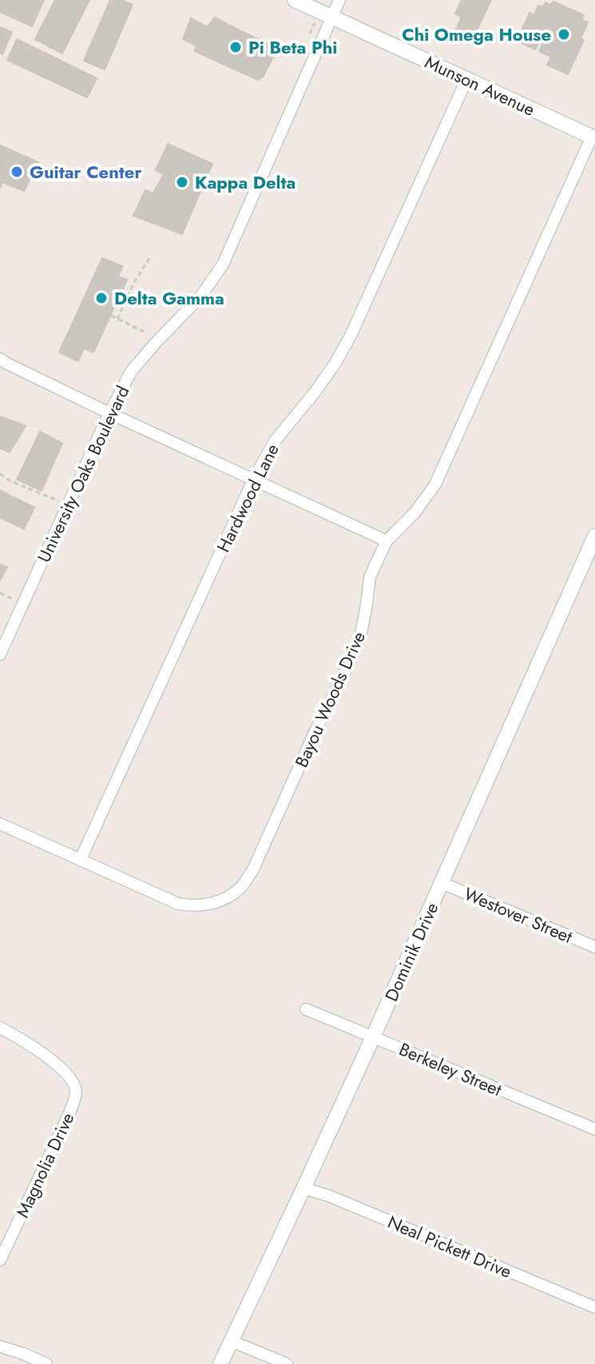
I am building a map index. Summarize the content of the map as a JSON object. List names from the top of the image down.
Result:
{
  "streets": {
    "street": [
      "Munson Avenue",
      "University Oaks Boulevard",
      "Hardwood Lane",
      "Bayou Woods Drive",
      "Westover Street",
      "Dominik Drive",
      "Berkeley Street",
      "Magnolia Drive",
      "Neal Pickett Drive"
    ]
  },
  "crossings": [
    ["Munson Avenue", "University Oaks Boulevard"],
    ["Munson Avenue", "Hardwood Lane"],
    ["Munson Avenue", "Bayou Woods Drive"],
    ["Hardwood Lane", "Bayou Woods Drive"],
    ["Westover Street", "Dominik Drive"],
    ["Dominik Drive", "Berkeley Street"],
    ["Dominik Drive", "Neal Pickett Drive"]
  ],
  "places": [
    "Chi Omega House",
    "Pi Beta Phi",
    "Guitar Center",
    "Kappa Delta",
    "Delta Gamma"
  ]
}
